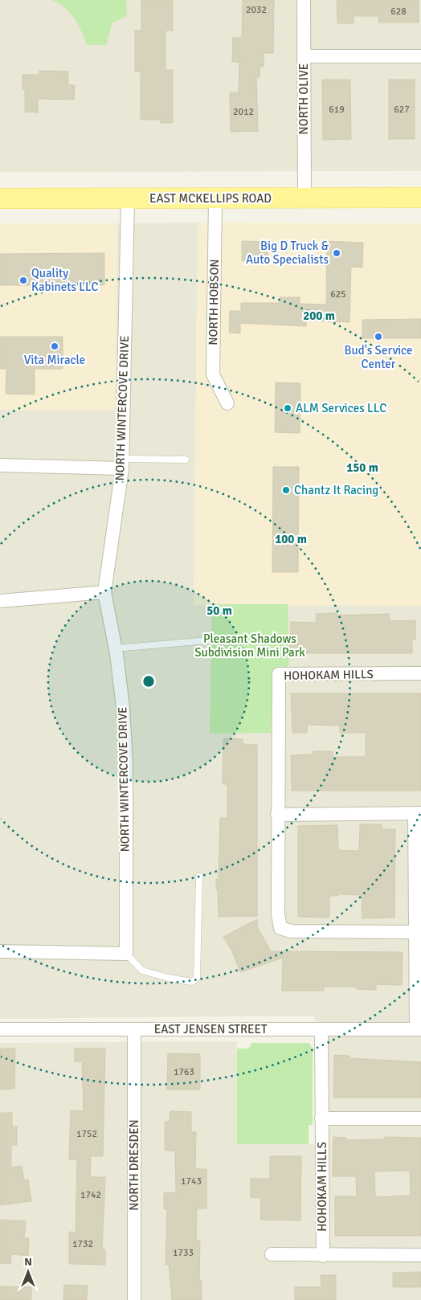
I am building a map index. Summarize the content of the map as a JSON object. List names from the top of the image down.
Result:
{
  "streets": {
    "main road": ["EAST MCKELLIPS ROAD"],
    "street": [
      "NORTH OLIVE",
      "NORTH HOBSON",
      "NORTH WINTERCOVE DRIVE",
      "HOHOKAM HILLS",
      "EAST JENSEN STREET",
      "NORTH DRESDEN"
    ]
  },
  "crossings": [
    ["NORTH OLIVE", "EAST MCKELLIPS ROAD"],
    ["EAST MCKELLIPS ROAD", "NORTH HOBSON"],
    ["EAST MCKELLIPS ROAD", "NORTH WINTERCOVE DRIVE"],
    ["HOHOKAM HILLS", "EAST JENSEN STREET"],
    ["EAST JENSEN STREET", "NORTH DRESDEN"]
  ],
  "parks": ["Pleasant Shadows Subdivision Mini Park"],
  "places": [
    "Big D Truck & Auto Specialists",
    "Quality Kabinets LLC",
    "Bud's Service Center",
    "Vita Miracle",
    "ALM Services LLC",
    "Chantz It Racing"
  ],
  "house_numbers": [
    "2032",
    "628",
    "619",
    "627",
    "2012",
    "625",
    "1763",
    "1752",
    "1743",
    "1742",
    "1732",
    "1733"
  ],
  "north": "top",
  "rings": [
    "200 m",
    "150 m",
    "100 m",
    "50 m"
  ]
}
